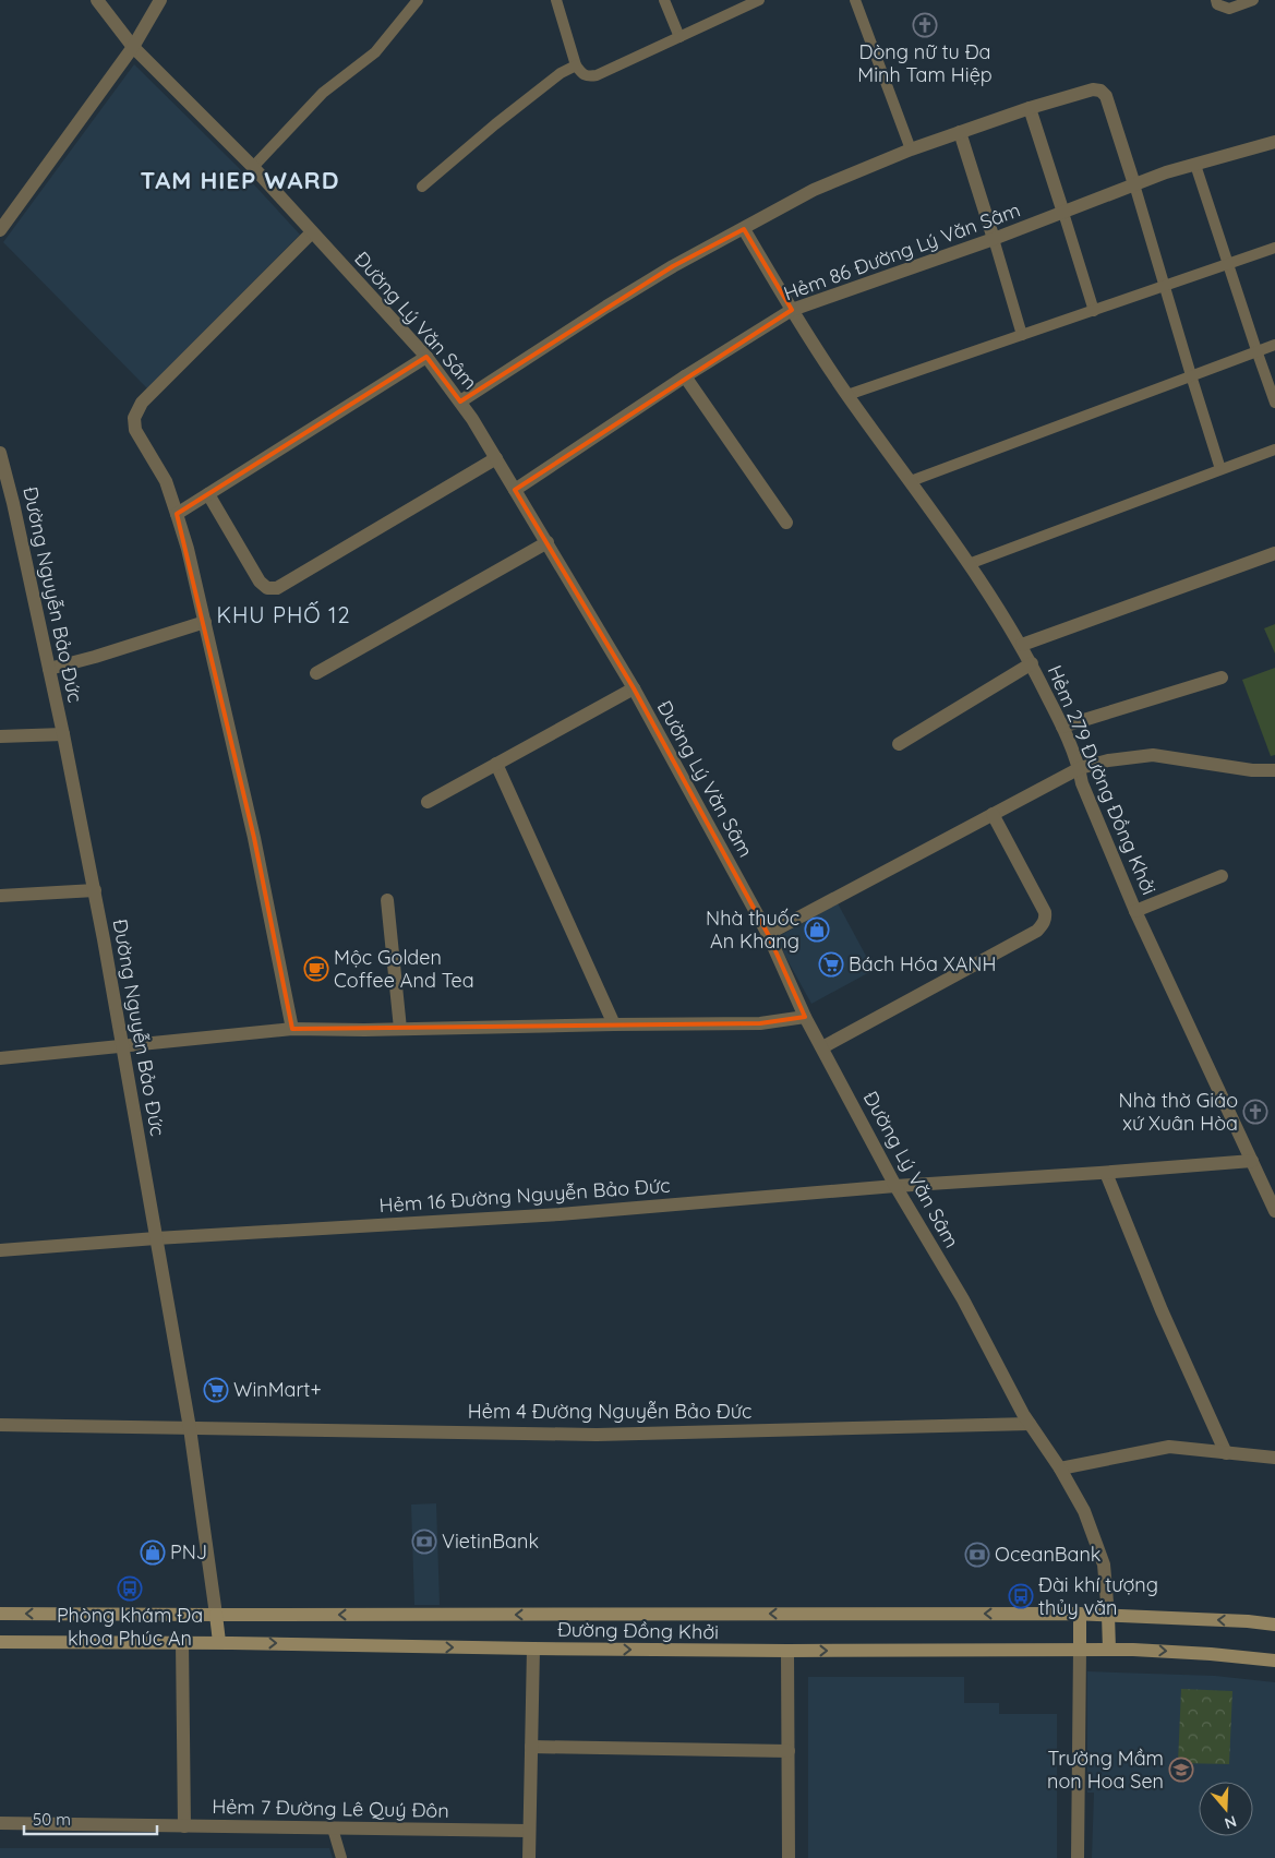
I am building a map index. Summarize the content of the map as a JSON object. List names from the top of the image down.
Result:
{
  "streets": {
    "main road": ["Đường Đồng Khởi"],
    "street": [
      "Hẻm 86 Đường Lý Văn Sâm",
      "Đường Lý Văn Sâm",
      "Đường Nguyễn Bảo Đức",
      "Hẻm 279 Đường Đồng Khởi",
      "Hẻm 16 Đường Nguyễn Bảo Đức",
      "Hẻm 4 Đường Nguyễn Bảo Đức",
      "Hẻm 7 Đường Lê Quý Đôn"
    ]
  },
  "crossings": [
    ["Hẻm 86 Đường Lý Văn Sâm", "Đường Lý Văn Sâm"],
    ["Hẻm 86 Đường Lý Văn Sâm", "Hẻm 279 Đường Đồng Khởi"],
    ["Đường Lý Văn Sâm", "Hẻm 16 Đường Nguyễn Bảo Đức"],
    ["Đường Lý Văn Sâm", "Hẻm 4 Đường Nguyễn Bảo Đức"],
    ["Đường Lý Văn Sâm", "Đường Đồng Khởi"],
    ["Đường Nguyễn Bảo Đức", "Hẻm 16 Đường Nguyễn Bảo Đức"],
    ["Đường Nguyễn Bảo Đức", "Hẻm 4 Đường Nguyễn Bảo Đức"],
    ["Đường Nguyễn Bảo Đức", "Đường Đồng Khởi"],
    ["Hẻm 279 Đường Đồng Khởi", "Hẻm 16 Đường Nguyễn Bảo Đức"]
  ],
  "districts": ["TAM HIEP WARD", "KHU PHỐ 12"],
  "places": {
    "church": ["Dòng nữ tu Đa Minh Tam Hiệp", "Nhà thờ Giáo xứ Xuân Hòa"],
    "shop": ["Nhà thuốc An Khang", "PNJ"],
    "supermarket": ["Bách Hóa XANH", "WinMart+"],
    "cafe": ["Mộc Golden Coffee And Tea"],
    "bank": ["VietinBank", "OceanBank"],
    "bus stop": ["Phòng khám Đa khoa Phúc An", "Đài khí tượng thủy văn"],
    "school or university": ["Trường Mầm non Hoa Sen"]
  },
  "scale_bar": "50 m",
  "north": "bottom"
}
